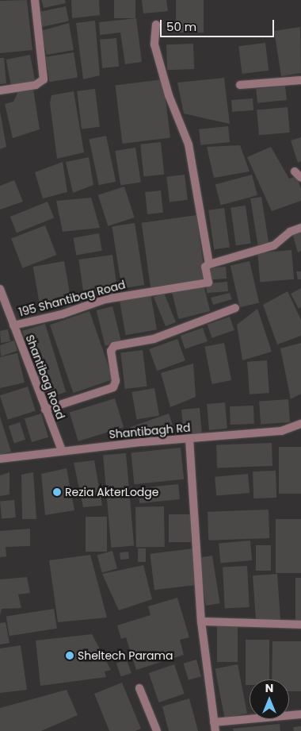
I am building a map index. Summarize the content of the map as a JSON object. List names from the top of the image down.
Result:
{
  "streets": {
    "street": ["195 Shantibag Road", "Shantibag Road", "Shantibagh Rd"]
  },
  "crossings": [
    ["195 Shantibag Road", "Shantibag Road"],
    ["Shantibag Road", "Shantibagh Rd"]
  ],
  "places": ["Rezia AkterLodge", "Sheltech Parama"],
  "scale_bar": "50 m",
  "north": "top"
}
